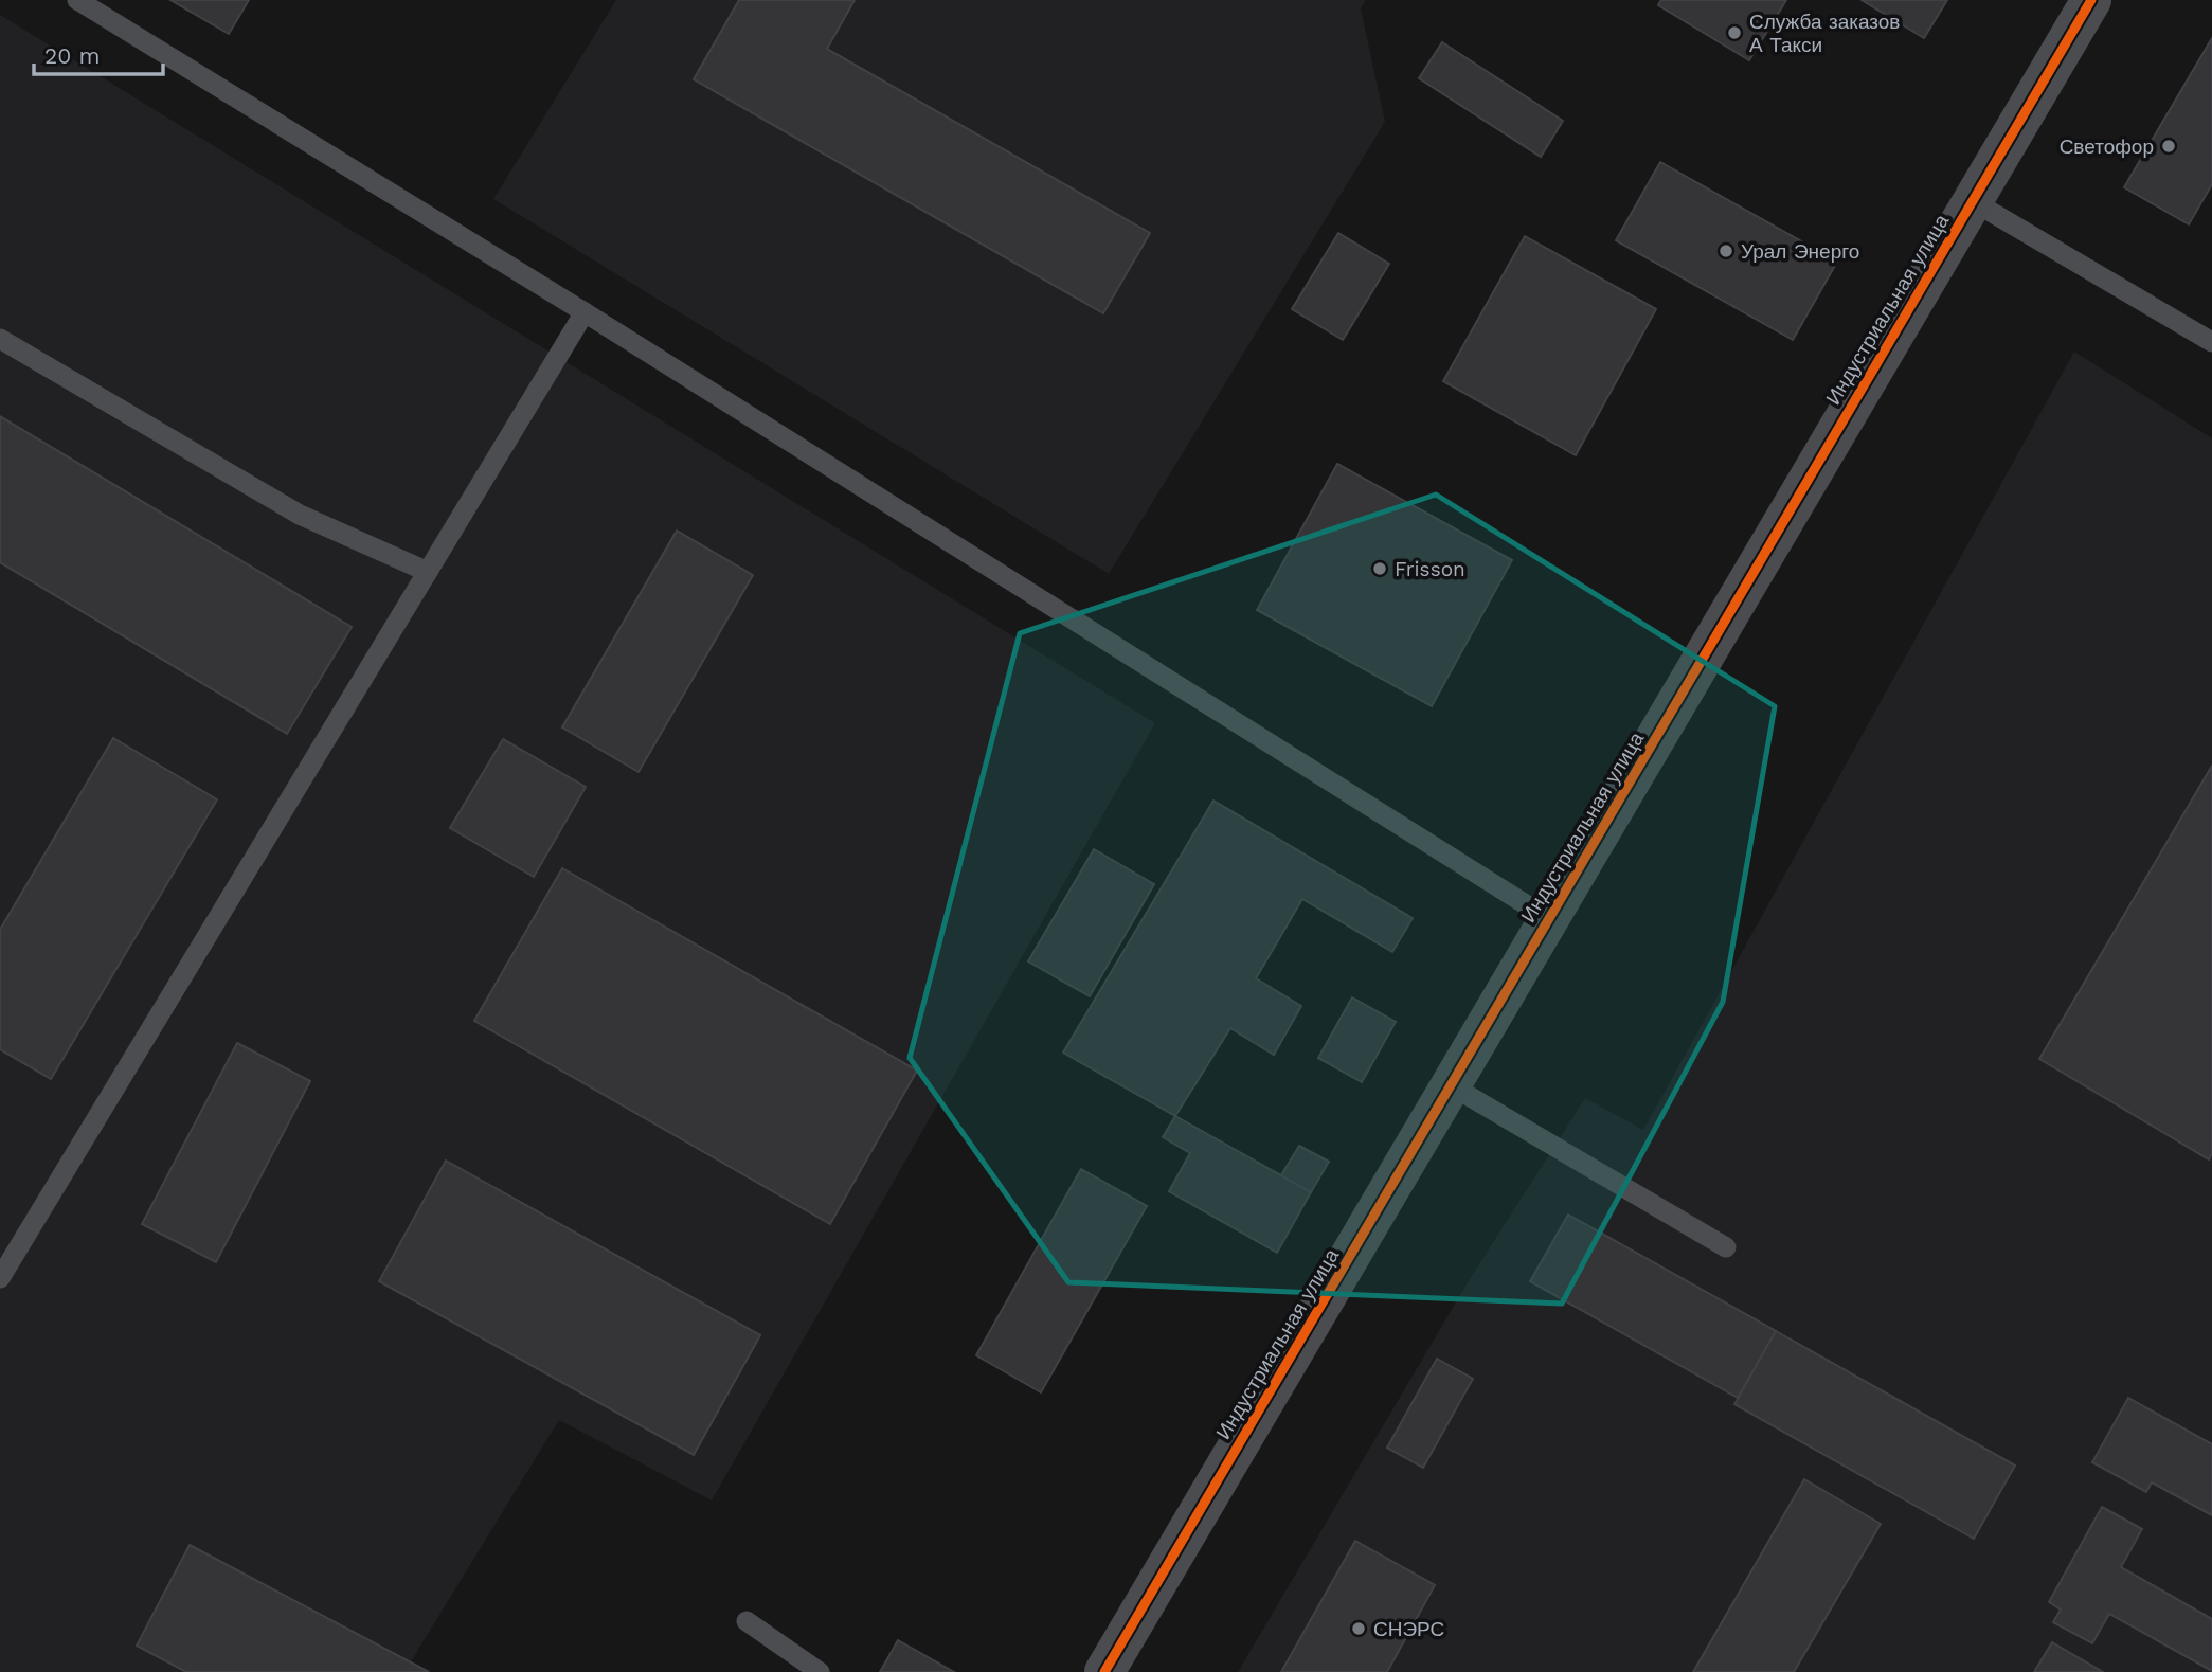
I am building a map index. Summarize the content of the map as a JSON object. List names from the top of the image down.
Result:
{
  "streets": {
    "street": ["Индустриальная улица"]
  },
  "places": [
    "Служба заказов А Такси",
    "Светофор",
    "Урал Энерго",
    "Frisson",
    "СНЭРС"
  ],
  "scale_bar": "20 m"
}
